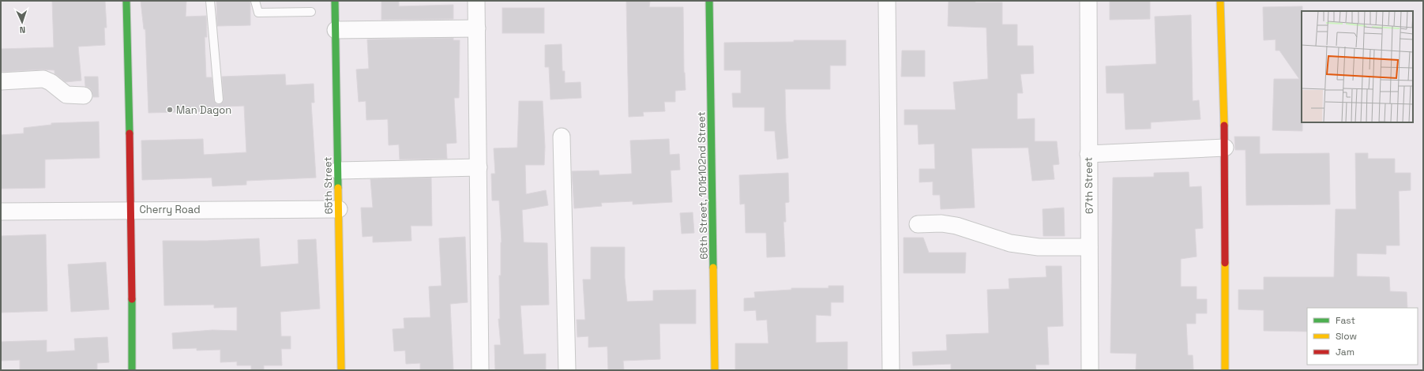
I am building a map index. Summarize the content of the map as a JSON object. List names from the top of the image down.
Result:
{
  "streets": {
    "street": [
      "65th Street",
      "66th Street, 101&102nd Street",
      "67th Street",
      "Cherry Road"
    ]
  },
  "crossings": [
    ["65th Street", "Cherry Road"]
  ],
  "places": ["Man Dagon"],
  "legend": ["Fast", "Slow", "Jam"],
  "north": "bottom"
}
